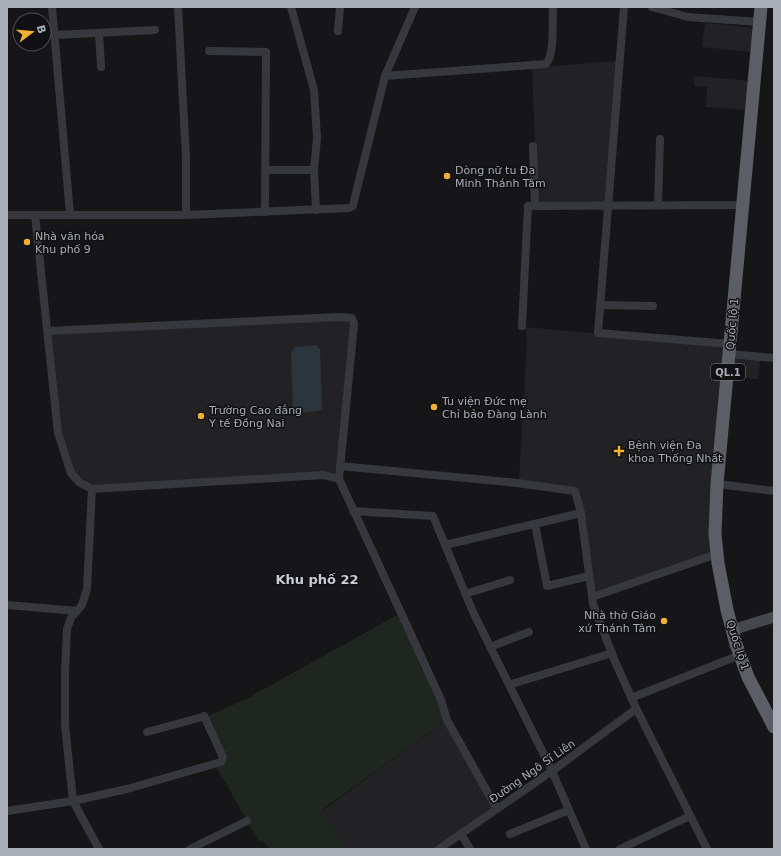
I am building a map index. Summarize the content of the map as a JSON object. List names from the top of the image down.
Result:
{
  "streets": {
    "highway": ["Quốc lộ 1", "QL.1"],
    "street": ["Đường Ngô Sĩ Liên"]
  },
  "districts": ["Khu phố 22"],
  "places": {
    "other": [
      "Dòng nữ tu Đa Minh Thánh Tâm",
      "Nhà văn hóa Khu phố 9",
      "Tu viện Đức mẹ Chỉ bảo Đàng Lành",
      "Trường Cao đẳng Y tế Đồng Nai",
      "Nhà thờ Giáo xứ Thánh Tâm"
    ],
    "health": ["Bệnh viện Đa khoa Thống Nhất"]
  },
  "north": "right"
}
